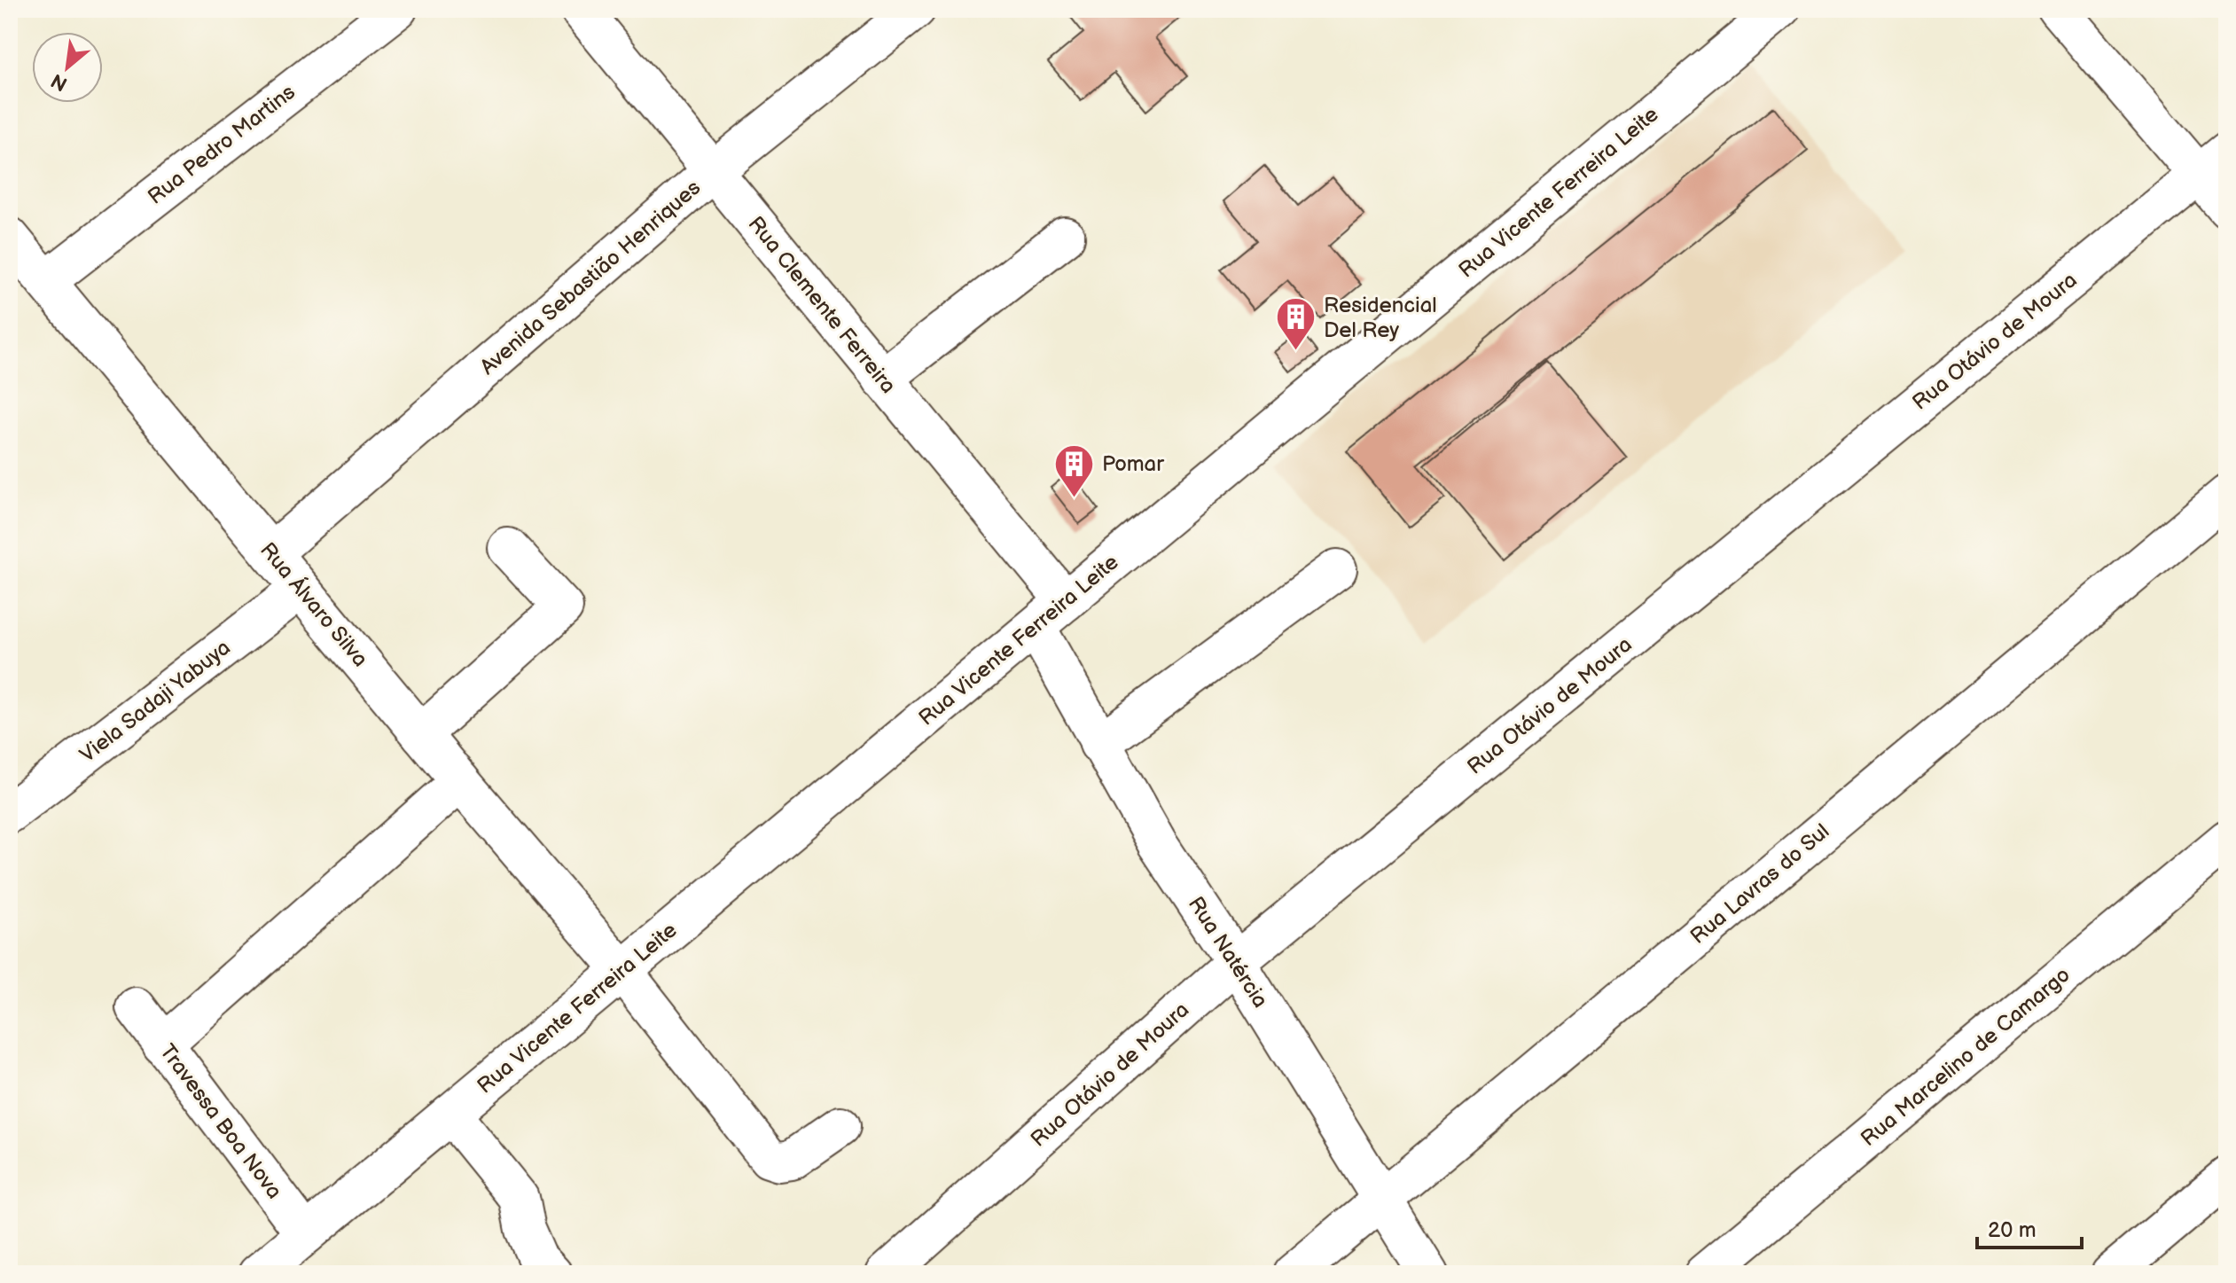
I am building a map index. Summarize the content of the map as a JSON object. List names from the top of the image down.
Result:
{
  "streets": {
    "street": [
      "Rua Pedro Martins",
      "Rua Vicente Ferreira Leite",
      "Avenida Sebastião Henriques",
      "Rua Clemente Ferreira",
      "Rua Otávio de Moura",
      "Rua Álvaro Silva",
      "Viela Sadaji Yabuya",
      "Rua Lavras do Sul",
      "Rua Natércia",
      "Rua Marcelino de Camargo",
      "Travessa Boa Nova"
    ]
  },
  "crossings": [
    ["Rua Pedro Martins", "Rua Álvaro Silva"],
    ["Rua Vicente Ferreira Leite", "Rua Clemente Ferreira"],
    ["Rua Vicente Ferreira Leite", "Rua Álvaro Silva"],
    ["Rua Vicente Ferreira Leite", "Rua Natércia"],
    ["Rua Vicente Ferreira Leite", "Travessa Boa Nova"],
    ["Avenida Sebastião Henriques", "Rua Clemente Ferreira"],
    ["Avenida Sebastião Henriques", "Rua Álvaro Silva"],
    ["Rua Otávio de Moura", "Rua Natércia"],
    ["Rua Álvaro Silva", "Viela Sadaji Yabuya"],
    ["Rua Lavras do Sul", "Rua Natércia"]
  ],
  "places": {
    "building": ["Residencial Del Rey", "Pomar"]
  },
  "scale_bar": "20 m",
  "north": "bottom left"
}
